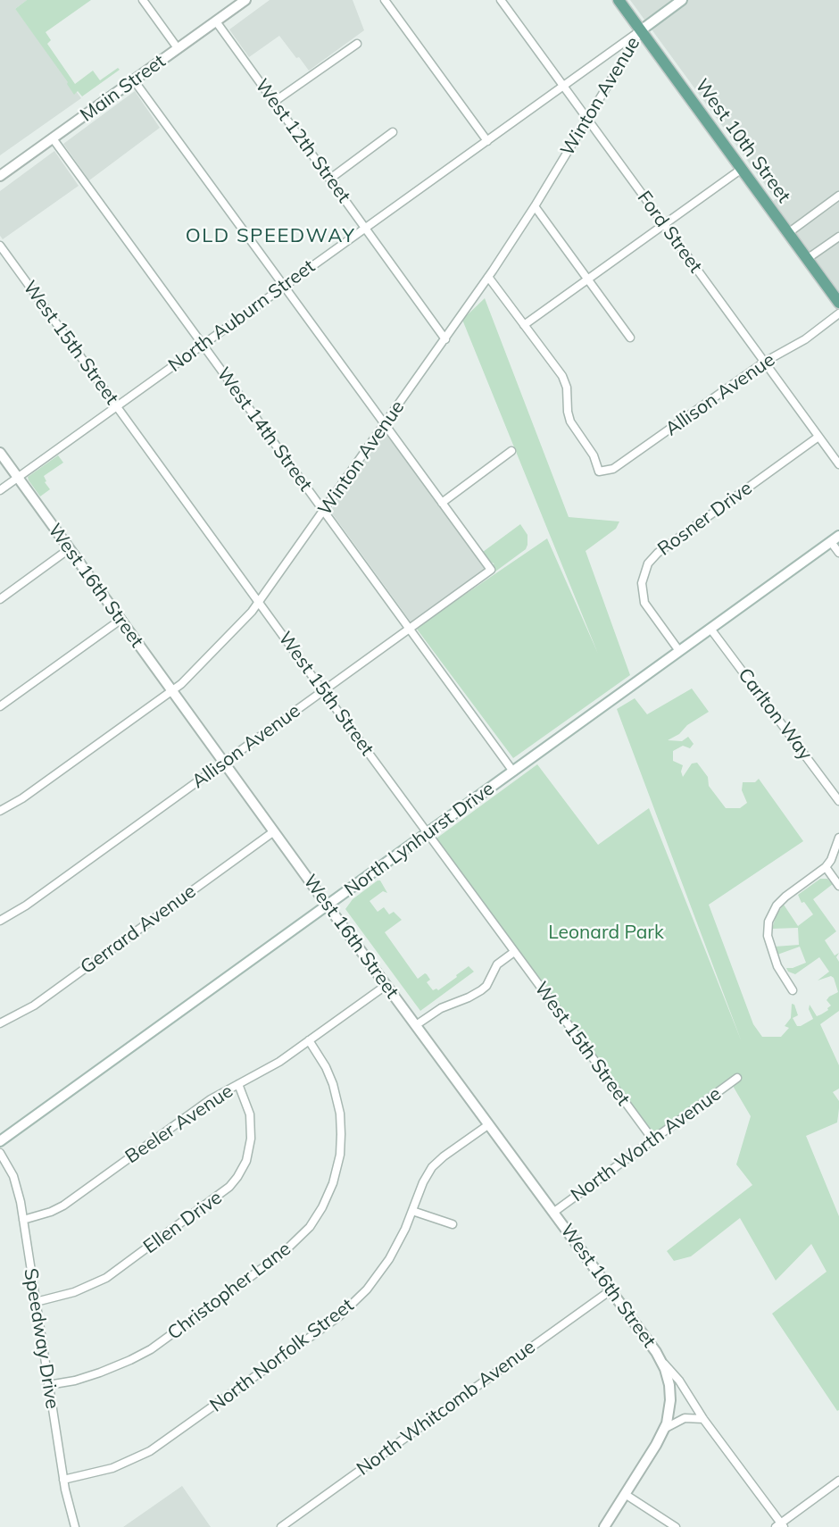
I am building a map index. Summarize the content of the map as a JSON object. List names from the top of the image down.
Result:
{
  "streets": {
    "main road": ["West 10th Street"],
    "street": [
      "Main Street",
      "Winton Avenue",
      "West 12th Street",
      "Ford Street",
      "North Auburn Street",
      "West 15th Street",
      "Allison Avenue",
      "West 14th Street",
      "Rosner Drive",
      "West 16th Street",
      "Carlton Way",
      "North Lynhurst Drive",
      "Gerrard Avenue",
      "Beeler Avenue",
      "North Worth Avenue",
      "Ellen Drive",
      "Christopher Lane",
      "Speedway Drive",
      "North Norfolk Street",
      "North Whitcomb Avenue"
    ]
  },
  "crossings": [
    ["Main Street", "West 12th Street"],
    ["Main Street", "West 14th Street"],
    ["Winton Avenue", "West 12th Street"],
    ["Winton Avenue", "West 10th Street"],
    ["Winton Avenue", "Ford Street"],
    ["Winton Avenue", "North Auburn Street"],
    ["Winton Avenue", "West 15th Street"],
    ["Winton Avenue", "West 14th Street"],
    ["Winton Avenue", "West 16th Street"],
    ["West 12th Street", "North Auburn Street"],
    ["West 10th Street", "North Auburn Street"],
    ["Ford Street", "North Auburn Street"],
    ["Ford Street", "Allison Avenue"],
    ["Ford Street", "Rosner Drive"],
    ["North Auburn Street", "West 15th Street"],
    ["North Auburn Street", "West 14th Street"],
    ["North Auburn Street", "West 16th Street"],
    ["West 15th Street", "Allison Avenue"],
    ["West 15th Street", "North Lynhurst Drive"],
    ["West 15th Street", "North Worth Avenue"],
    ["Allison Avenue", "West 14th Street"],
    ["Allison Avenue", "West 16th Street"],
    ["West 14th Street", "North Lynhurst Drive"],
    ["Rosner Drive", "North Lynhurst Drive"],
    ["West 16th Street", "North Lynhurst Drive"],
    ["West 16th Street", "Gerrard Avenue"],
    ["West 16th Street", "Beeler Avenue"],
    ["West 16th Street", "North Worth Avenue"],
    ["West 16th Street", "North Norfolk Street"],
    ["West 16th Street", "North Whitcomb Avenue"],
    ["Carlton Way", "North Lynhurst Drive"],
    ["Beeler Avenue", "Ellen Drive"],
    ["Beeler Avenue", "Christopher Lane"],
    ["Beeler Avenue", "Speedway Drive"],
    ["Ellen Drive", "Speedway Drive"],
    ["Christopher Lane", "Speedway Drive"],
    ["Speedway Drive", "North Norfolk Street"]
  ],
  "districts": ["OLD SPEEDWAY"],
  "parks": ["Leonard Park"]
}
